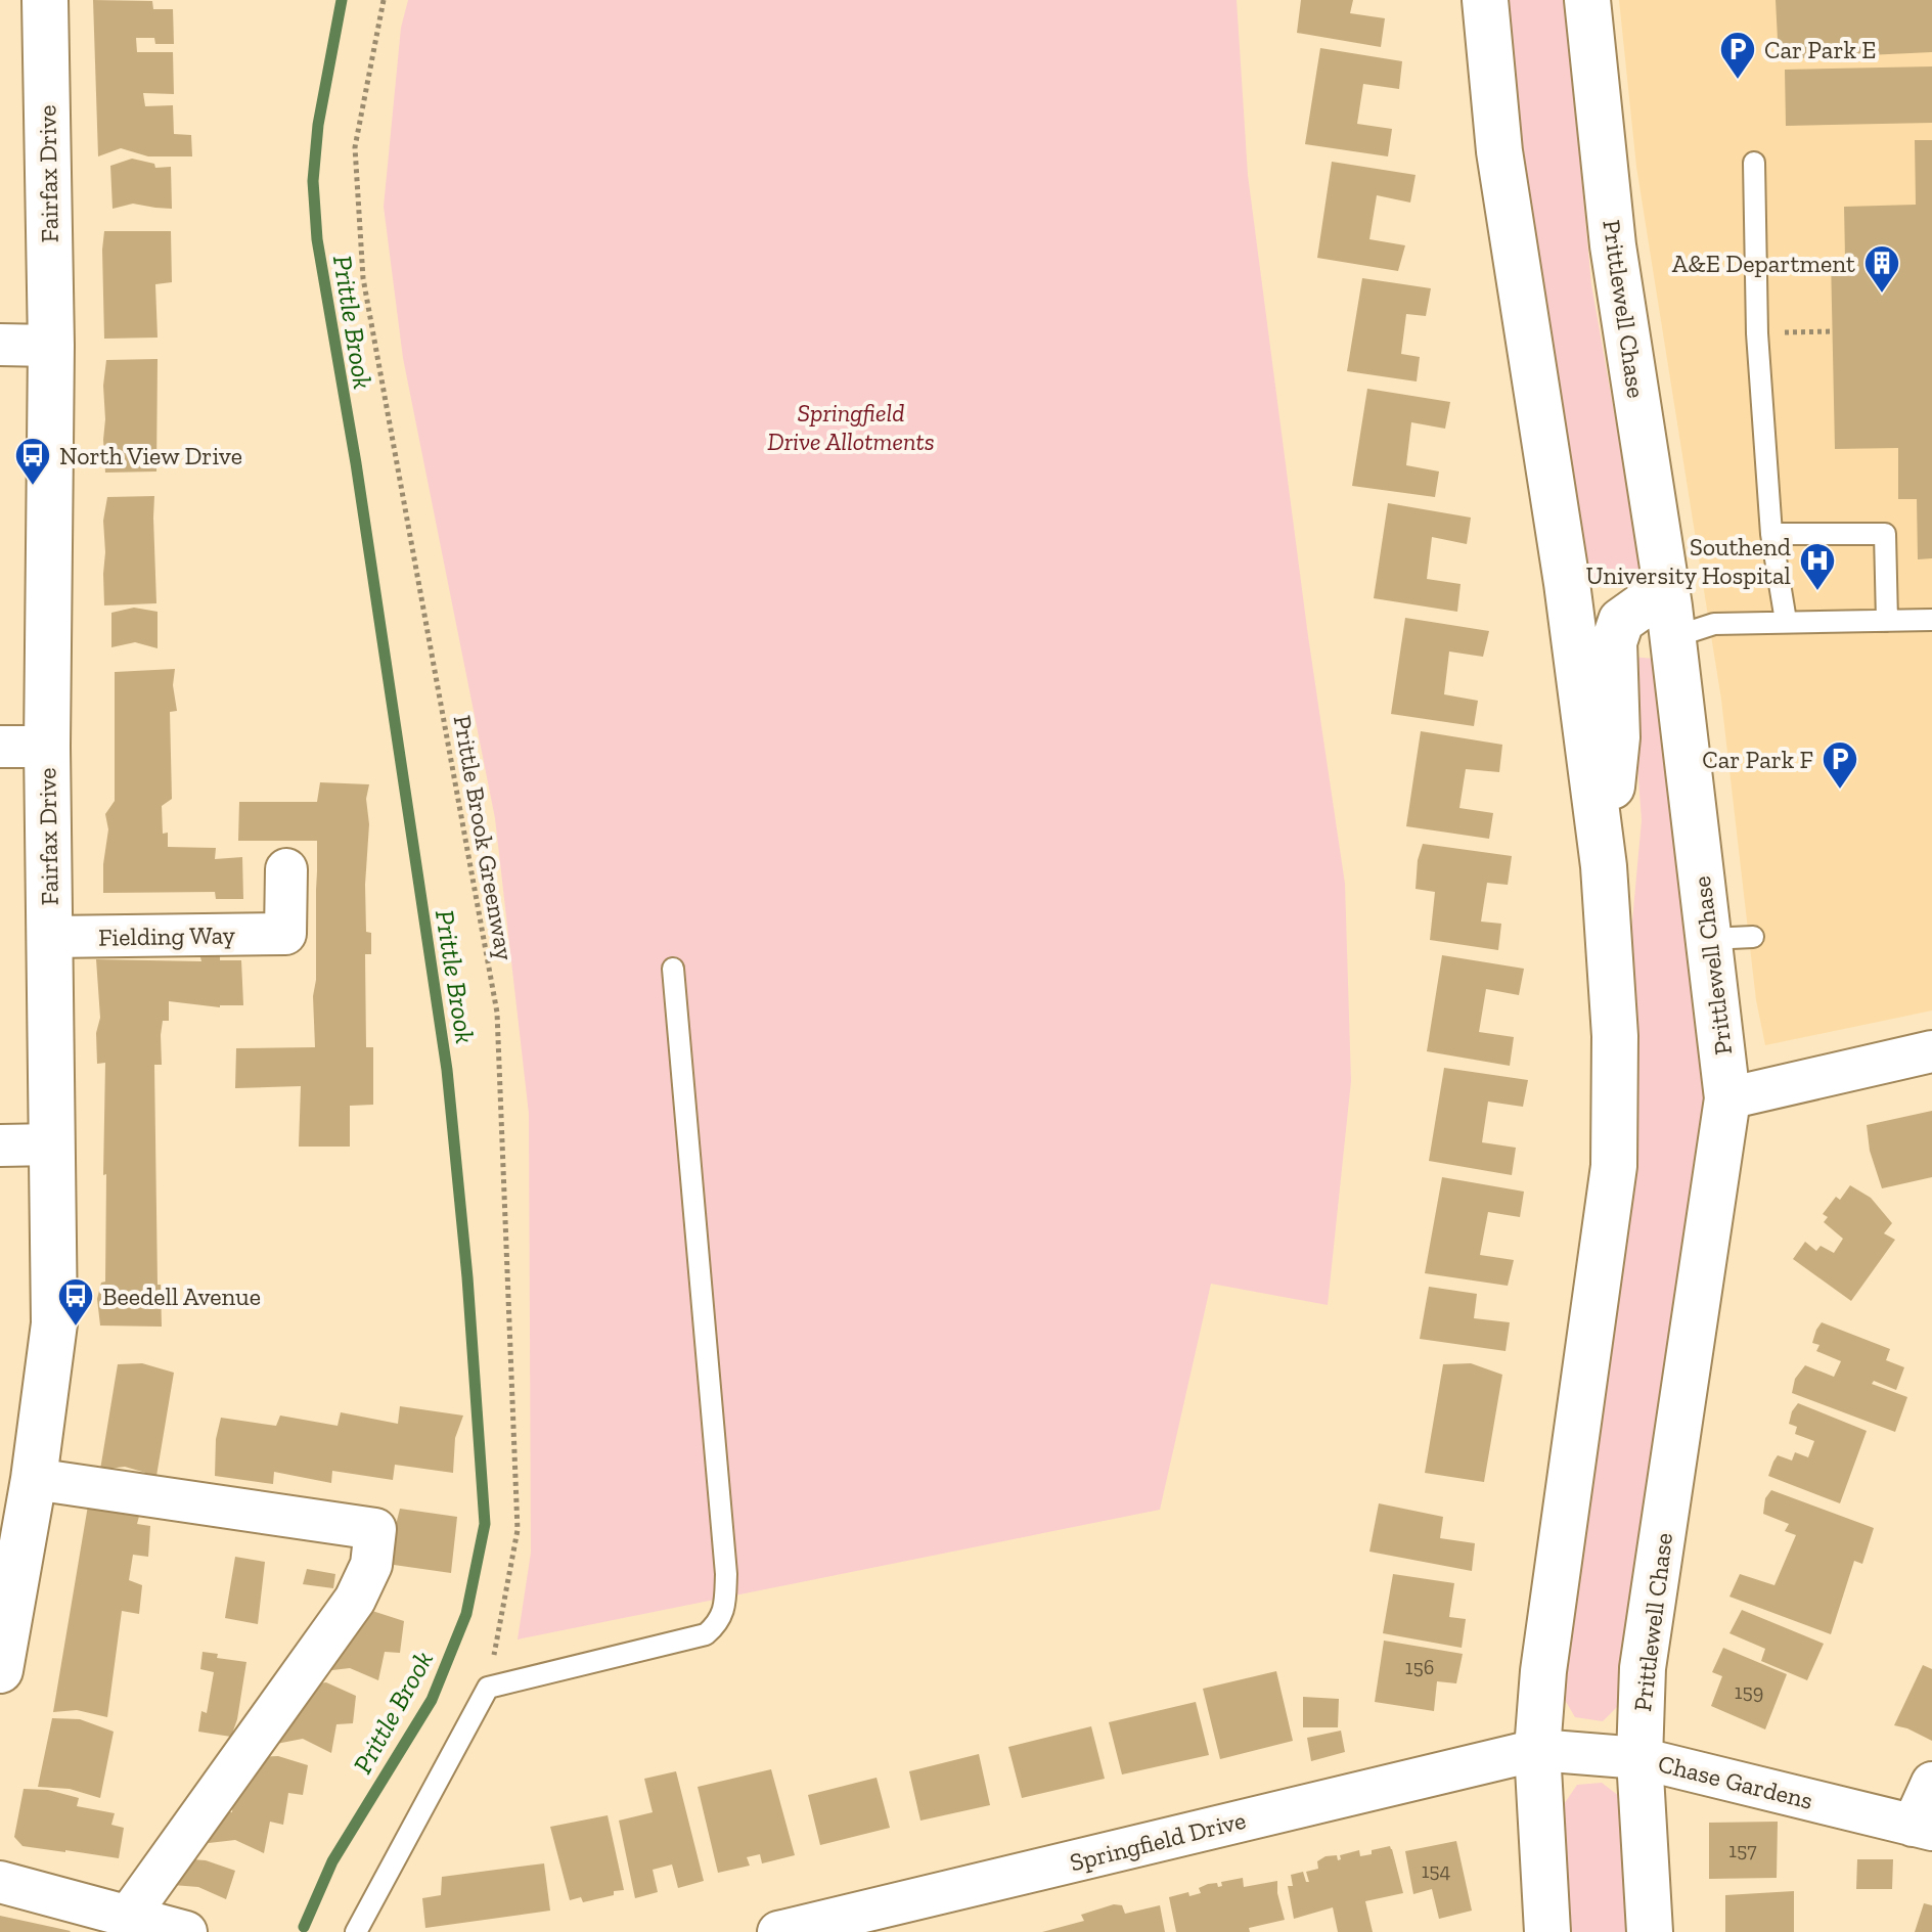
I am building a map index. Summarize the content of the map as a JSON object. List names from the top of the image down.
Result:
{
  "streets": {
    "street": [
      "Fairfax Drive",
      "Prittlewell Chase",
      "Fielding Way",
      "Chase Gardens",
      "Springfield Drive"
    ],
    "path": ["Prittle Brook Greenway"]
  },
  "crossings": [
    ["Fairfax Drive", "Fielding Way"],
    ["Prittlewell Chase", "Chase Gardens"],
    ["Chase Gardens", "Springfield Drive"]
  ],
  "water": ["Prittle Brook"],
  "parks": ["Springfield Drive Allotments"],
  "places": {
    "parking": ["Car Park E", "Car Park F"],
    "building": ["A&E Department"],
    "bus stop": ["North View Drive", "Beedell Avenue"],
    "hospital": ["Southend University Hospital"]
  },
  "house_numbers": [
    "156",
    "159",
    "157",
    "154"
  ]
}
